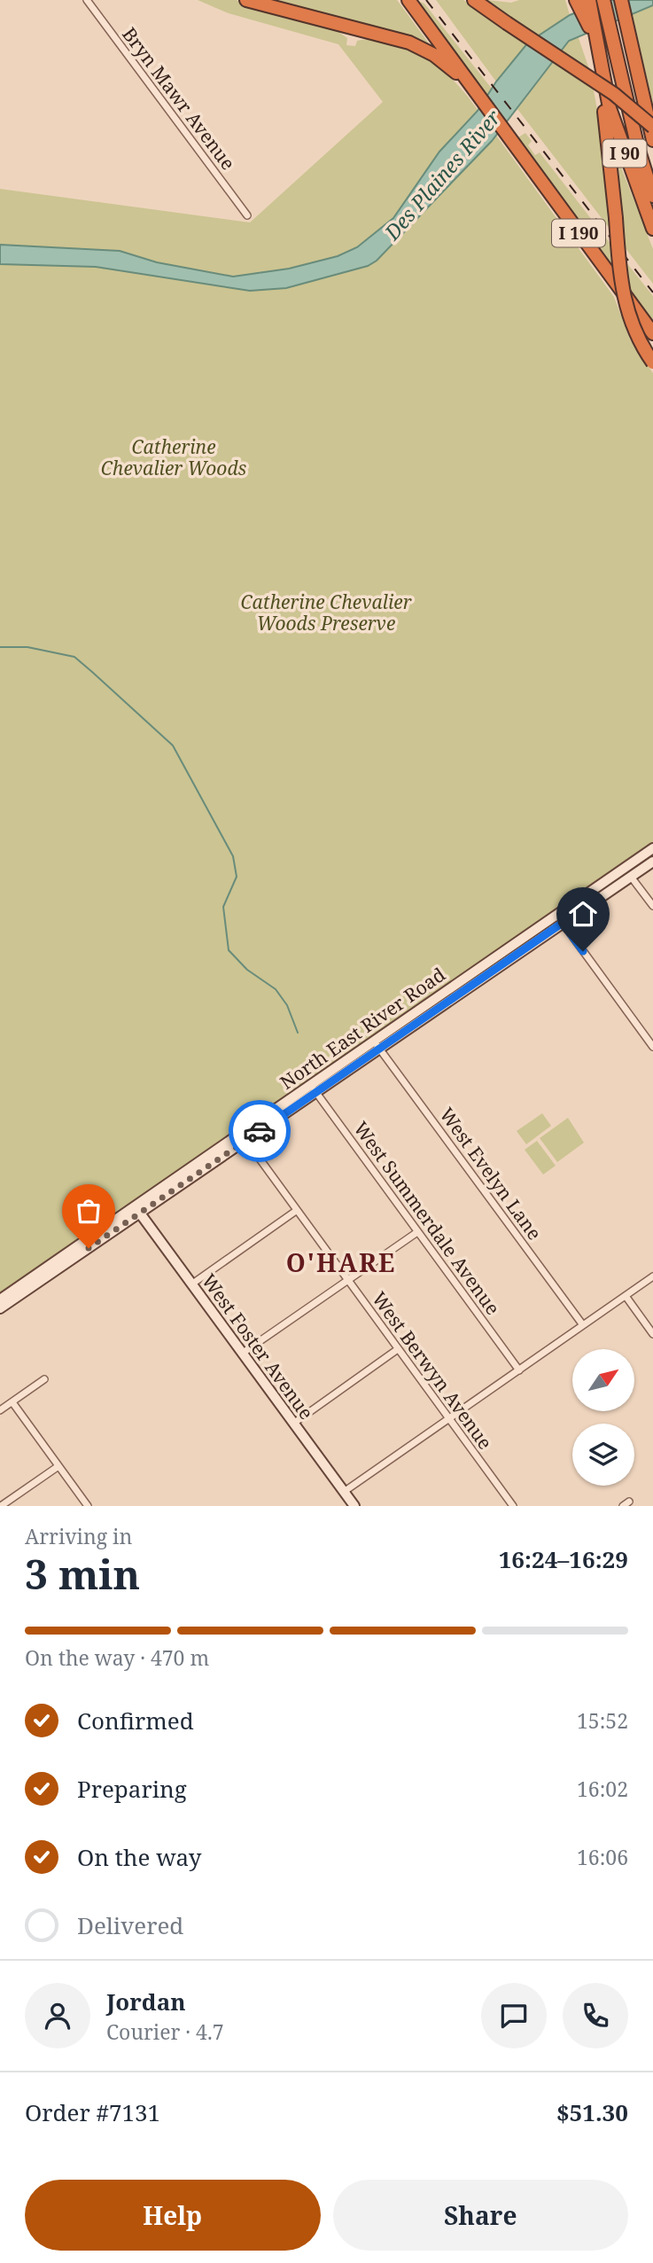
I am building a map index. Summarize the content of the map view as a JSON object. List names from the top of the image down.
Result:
{
  "streets": {
    "highway": ["I 90", "I 190"],
    "main road": ["North East River Road", "West Foster Avenue"],
    "street": [
      "Bryn Mawr Avenue",
      "West Evelyn Lane",
      "West Summerdale Avenue",
      "West Berwyn Avenue"
    ]
  },
  "crossings": [
    ["North East River Road", "West Evelyn Lane"],
    ["North East River Road", "West Summerdale Avenue"],
    ["North East River Road", "West Foster Avenue"],
    ["North East River Road", "West Berwyn Avenue"]
  ],
  "districts": ["O'HARE"],
  "water": ["Des Plaines River"],
  "parks": ["Catherine Chevalier Woods", "Catherine Chevalier Woods Preserve"],
  "north": "top right",
  "page": {
    "heading": ["3 min", "Arriving in", "16:24–16:29"],
    "panel": [
      "Jordan",
      "Courier · 4.7",
      "Order #7131",
      "$51.30"
    ],
    "bar": "On the way · 470 m",
    "list": [
      ["Confirmed", "15:52"],
      ["Preparing", "16:02"],
      ["On the way", "16:06"],
      "Delivered"
    ],
    "buttons": ["Help", "Share"]
  }
}
